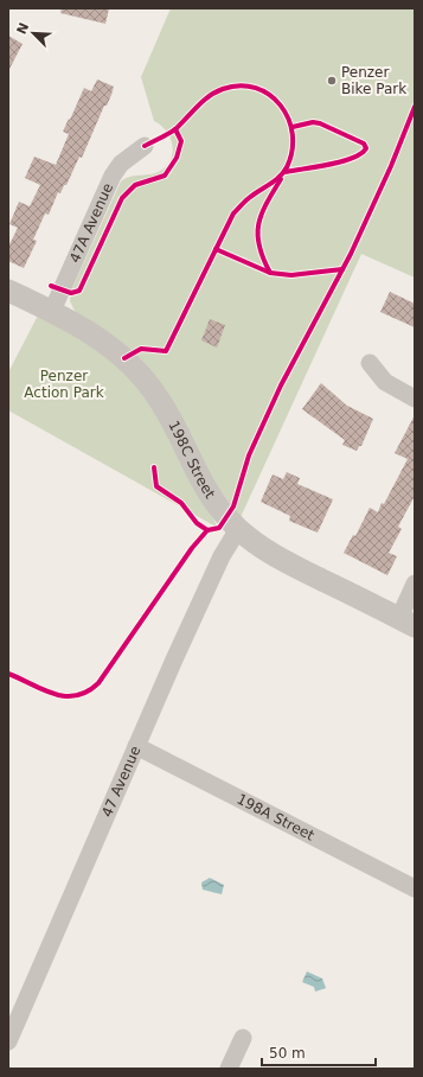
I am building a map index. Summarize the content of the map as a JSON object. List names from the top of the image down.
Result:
{
  "streets": {
    "street": [
      "47A Avenue",
      "198C Street",
      "47 Avenue",
      "198A Street"
    ]
  },
  "crossings": [
    ["47A Avenue", "198C Street"],
    ["198C Street", "47 Avenue"],
    ["47 Avenue", "198A Street"]
  ],
  "parks": ["Penzer Action Park"],
  "places": ["Penzer Bike Park"],
  "scale_bar": "50 m",
  "north": "top left"
}
